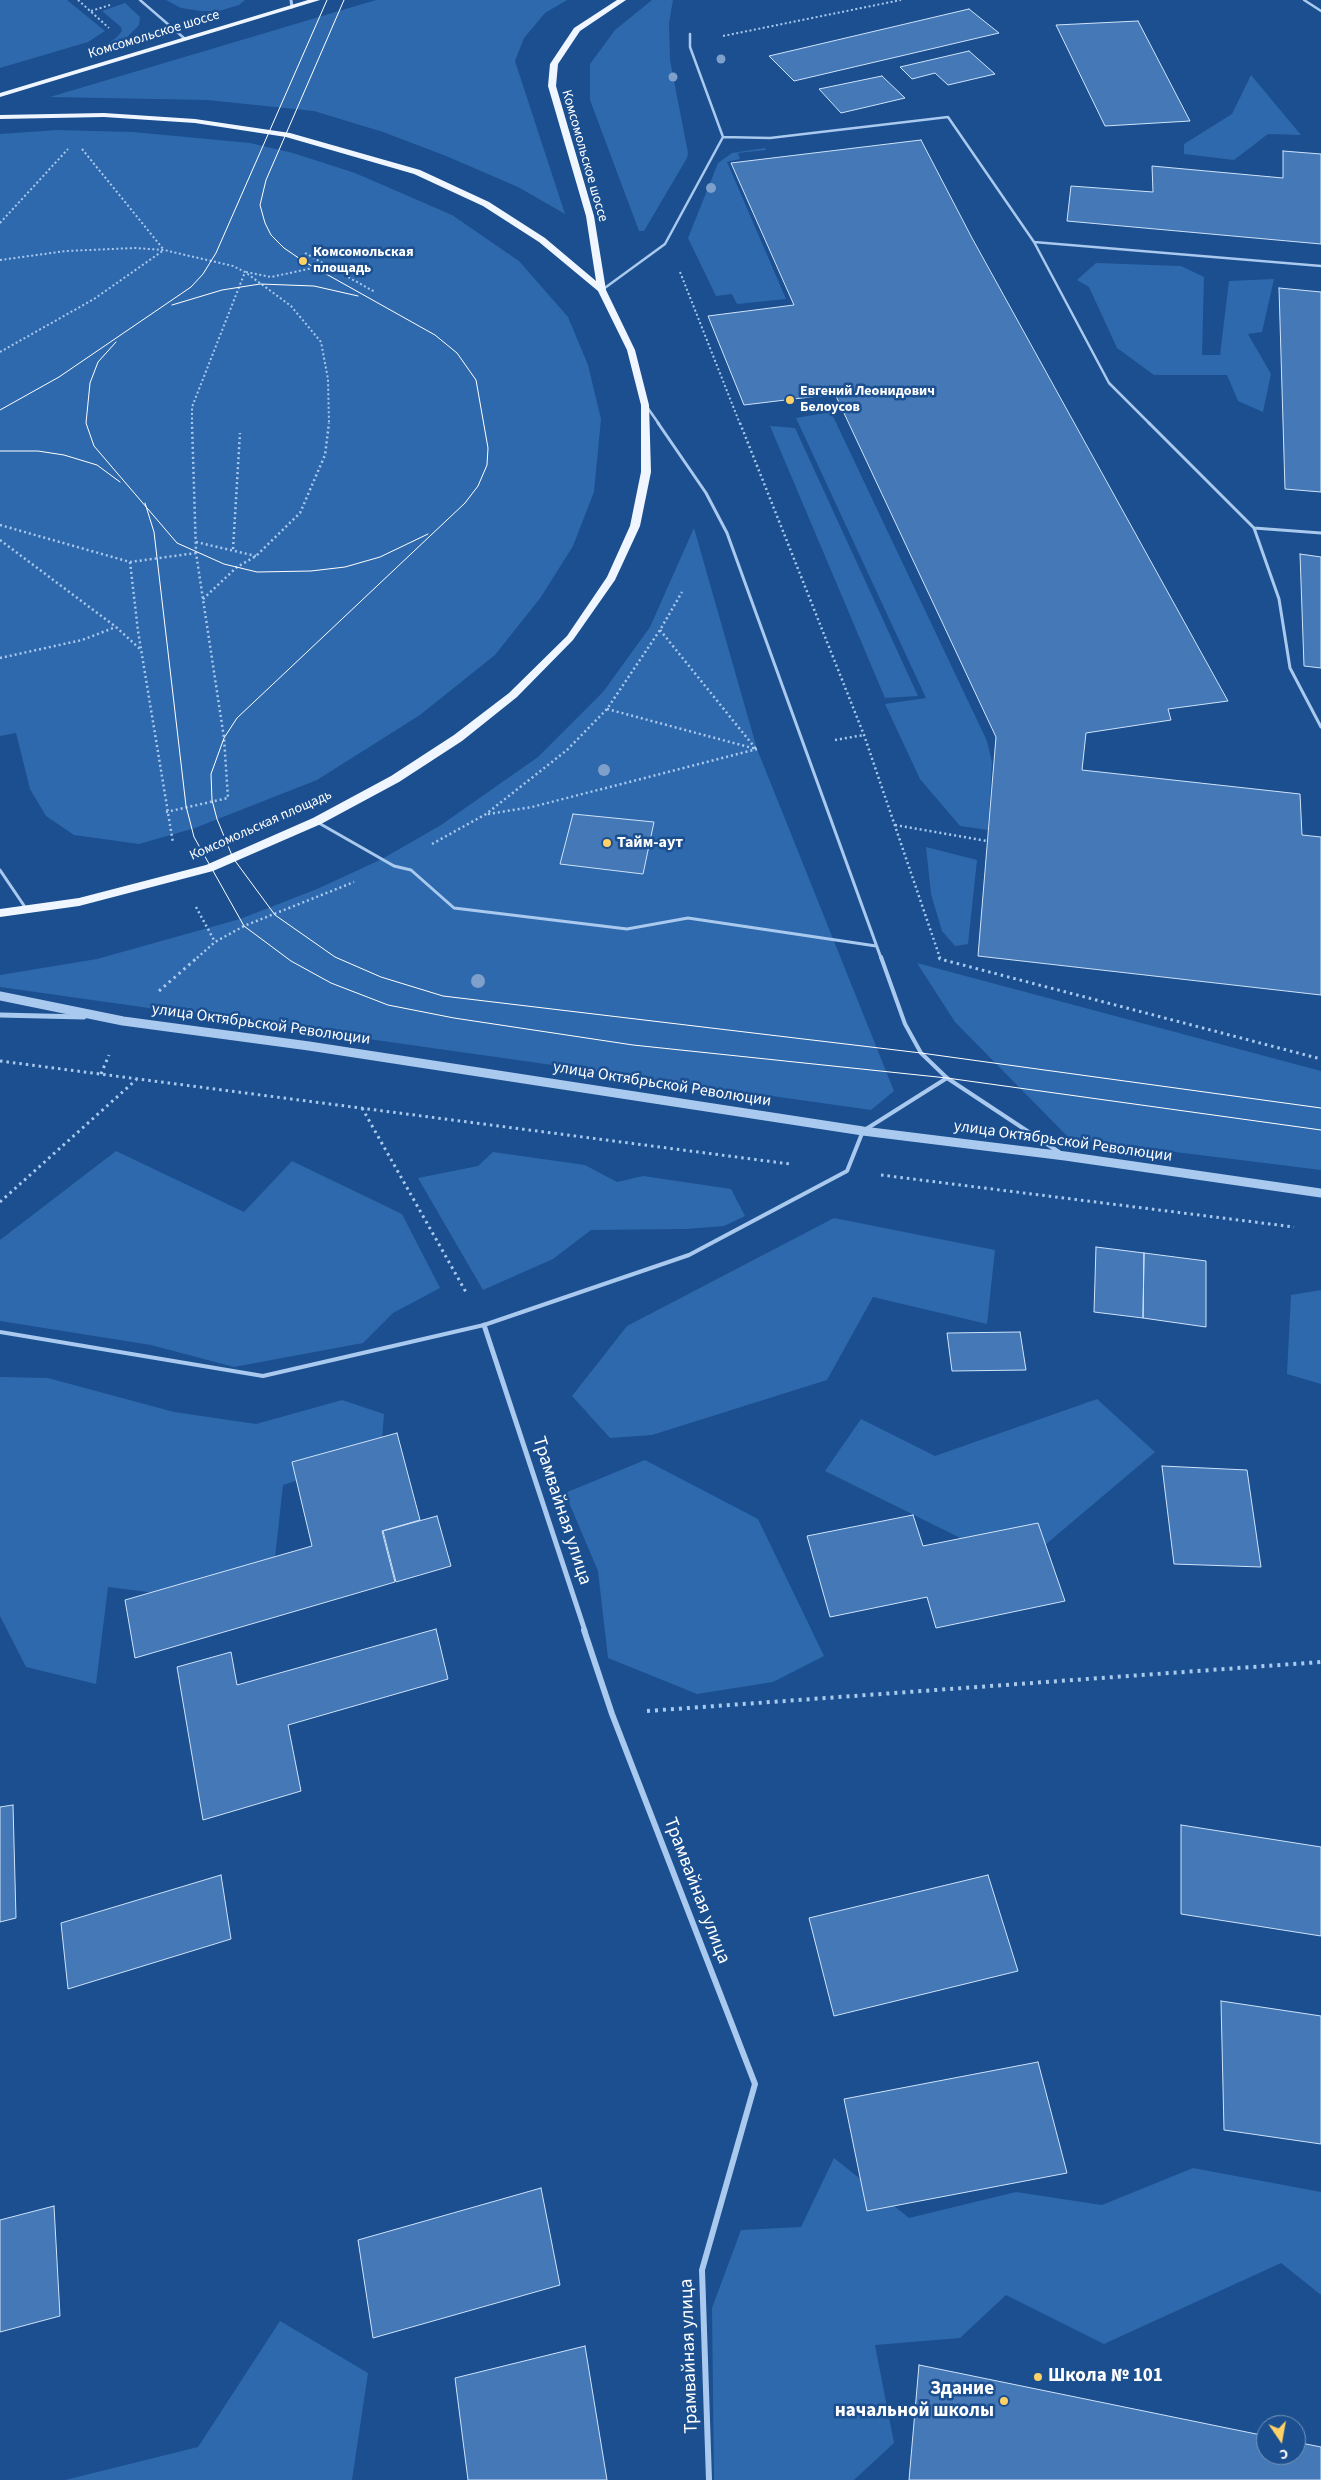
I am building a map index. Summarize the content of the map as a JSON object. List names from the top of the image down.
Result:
{
  "streets": {
    "main road": ["Комсомольское шоссе", "Комсомольская площадь"],
    "street": ["улица Октябрьской Революции", "Трамвайная улица"]
  },
  "crossings": [
    ["Комсомольское шоссе", "Комсомольская площадь"]
  ],
  "places": [
    "Комсомольская площадь",
    "Евгений Леонидович Белоусов",
    "Тайм-аут",
    "Школа № 101",
    "Здание начальной школы"
  ],
  "north": "bottom"
}
